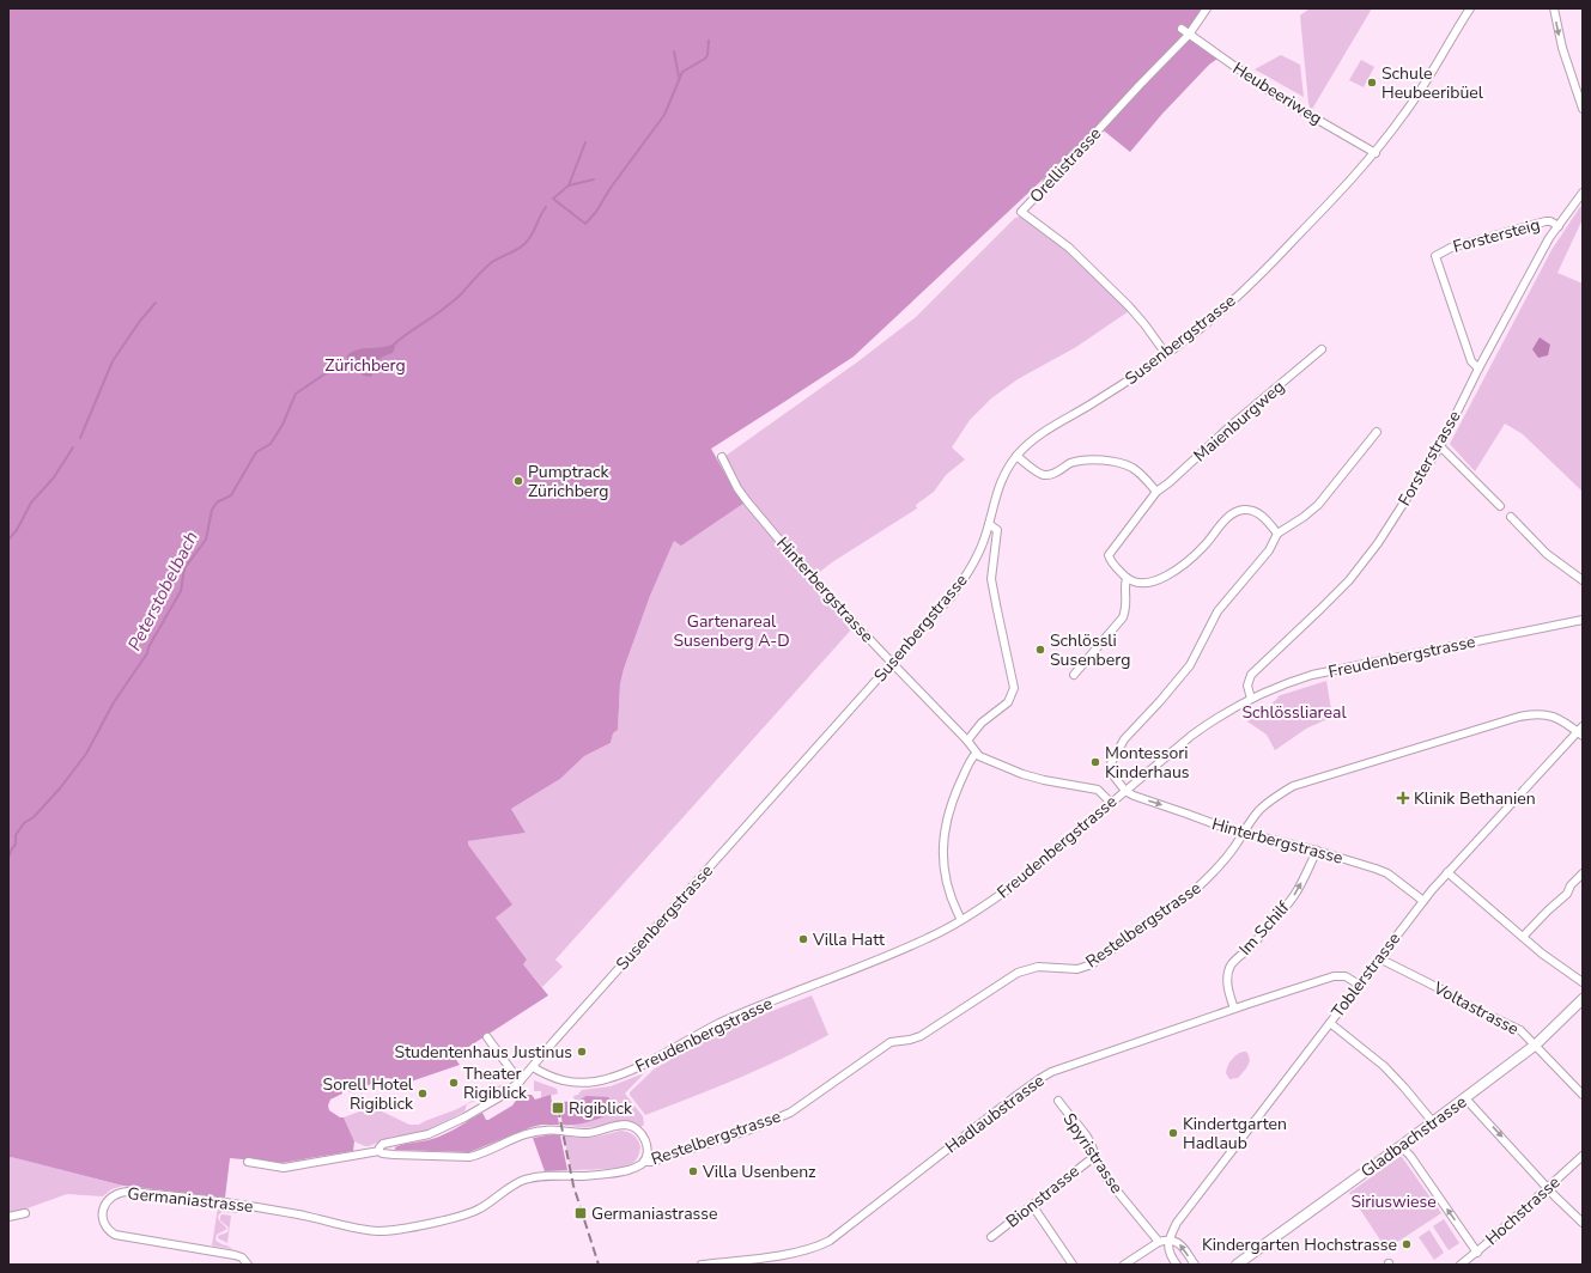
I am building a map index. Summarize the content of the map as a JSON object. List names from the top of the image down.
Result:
{
  "streets": {
    "street": [
      "Heubeeriweg",
      "Orellistrasse",
      "Forstersteig",
      "Susenbergstrasse",
      "Maienburgweg",
      "Forsterstrasse",
      "Hinterbergstrasse",
      "Freudenbergstrasse",
      "Restelbergstrasse",
      "Im Schilf",
      "Toblerstrasse",
      "Voltastrasse",
      "Hadlaubstrasse",
      "Gladbachstrasse",
      "Spyristrasse",
      "Bionstrasse",
      "Germaniastrasse",
      "Hochstrasse"
    ]
  },
  "crossings": [
    ["Heubeeriweg", "Orellistrasse"],
    ["Heubeeriweg", "Susenbergstrasse"],
    ["Orellistrasse", "Susenbergstrasse"],
    ["Forstersteig", "Forsterstrasse"],
    ["Susenbergstrasse", "Hinterbergstrasse"],
    ["Susenbergstrasse", "Freudenbergstrasse"],
    ["Forsterstrasse", "Freudenbergstrasse"],
    ["Hinterbergstrasse", "Freudenbergstrasse"],
    ["Hinterbergstrasse", "Restelbergstrasse"],
    ["Hinterbergstrasse", "Im Schilf"],
    ["Hinterbergstrasse", "Toblerstrasse"],
    ["Restelbergstrasse", "Toblerstrasse"],
    ["Restelbergstrasse", "Germaniastrasse"],
    ["Im Schilf", "Hadlaubstrasse"],
    ["Toblerstrasse", "Voltastrasse"],
    ["Toblerstrasse", "Hadlaubstrasse"],
    ["Voltastrasse", "Gladbachstrasse"],
    ["Spyristrasse", "Bionstrasse"]
  ],
  "one_way": ["Im Schilf"],
  "water": ["Peterstobelbach"],
  "parks": [
    "Zürichberg",
    "Gartenareal Susenberg A-D",
    "Schlössliareal",
    "Siriuswiese"
  ],
  "places": {
    "other": [
      "Schule Heubeeribüel",
      "Pumptrack Zürichberg",
      "Schlössli Susenberg",
      "Montessori Kinderhaus",
      "Villa Hatt",
      "Studentenhaus Justinus",
      "Theater Rigiblick",
      "Sorell Hotel Rigiblick",
      "Kindertgarten Hadlaub",
      "Villa Usenbenz",
      "Kindergarten Hochstrasse"
    ],
    "health": ["Klinik Bethanien"],
    "transit": ["Rigiblick", "Germaniastrasse"]
  }
}
